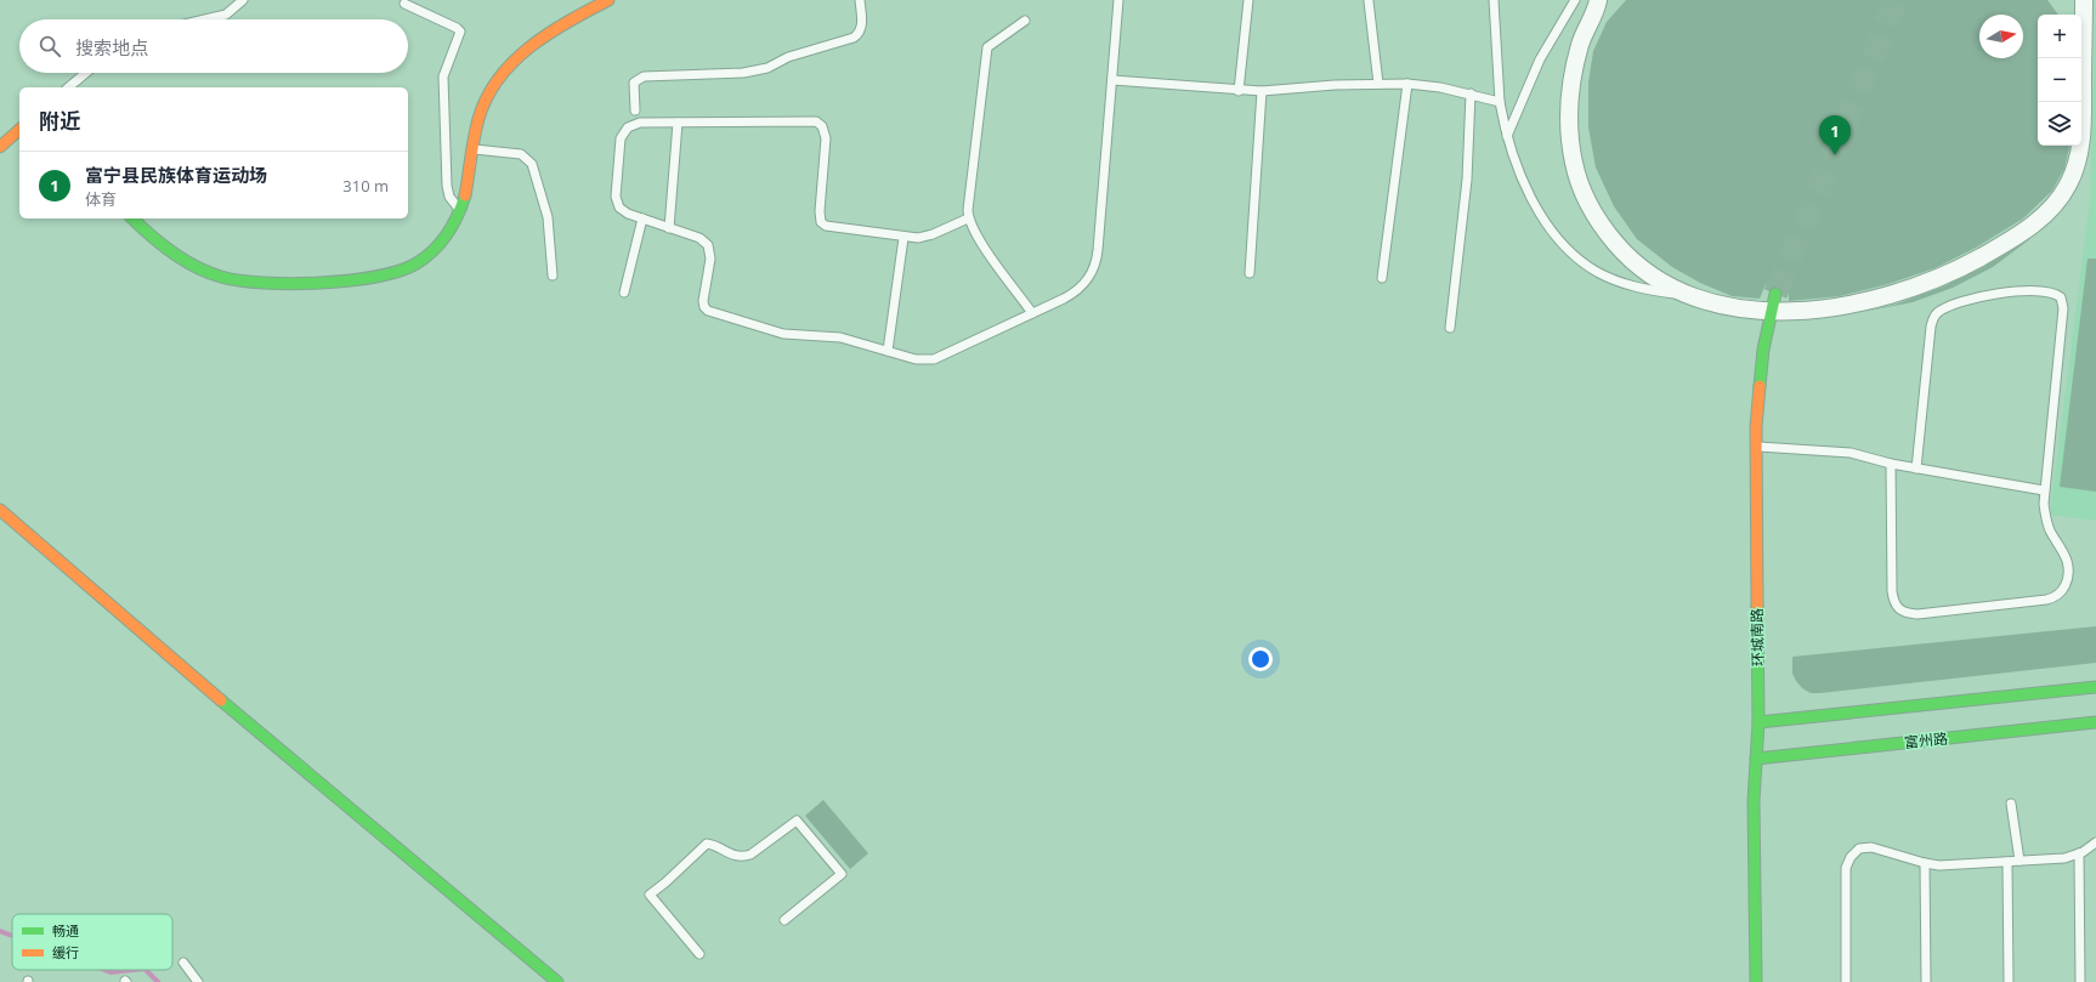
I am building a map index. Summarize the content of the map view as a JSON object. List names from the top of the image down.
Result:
{
  "streets": {
    "main road": ["环城南路", "富州路"]
  },
  "crossings": [
    ["环城南路", "富州路"]
  ],
  "legend": ["畅通", "缓行"],
  "north": "right",
  "page": {
    "map_buttons": ["+", "−"],
    "search": "搜索地点",
    "heading": "附近",
    "pins": "1",
    "list": [
      {
        "mark": "1",
        "name": "富宁县民族体育运动场",
        "note": "体育",
        "value": "310 m"
      }
    ]
  }
}
